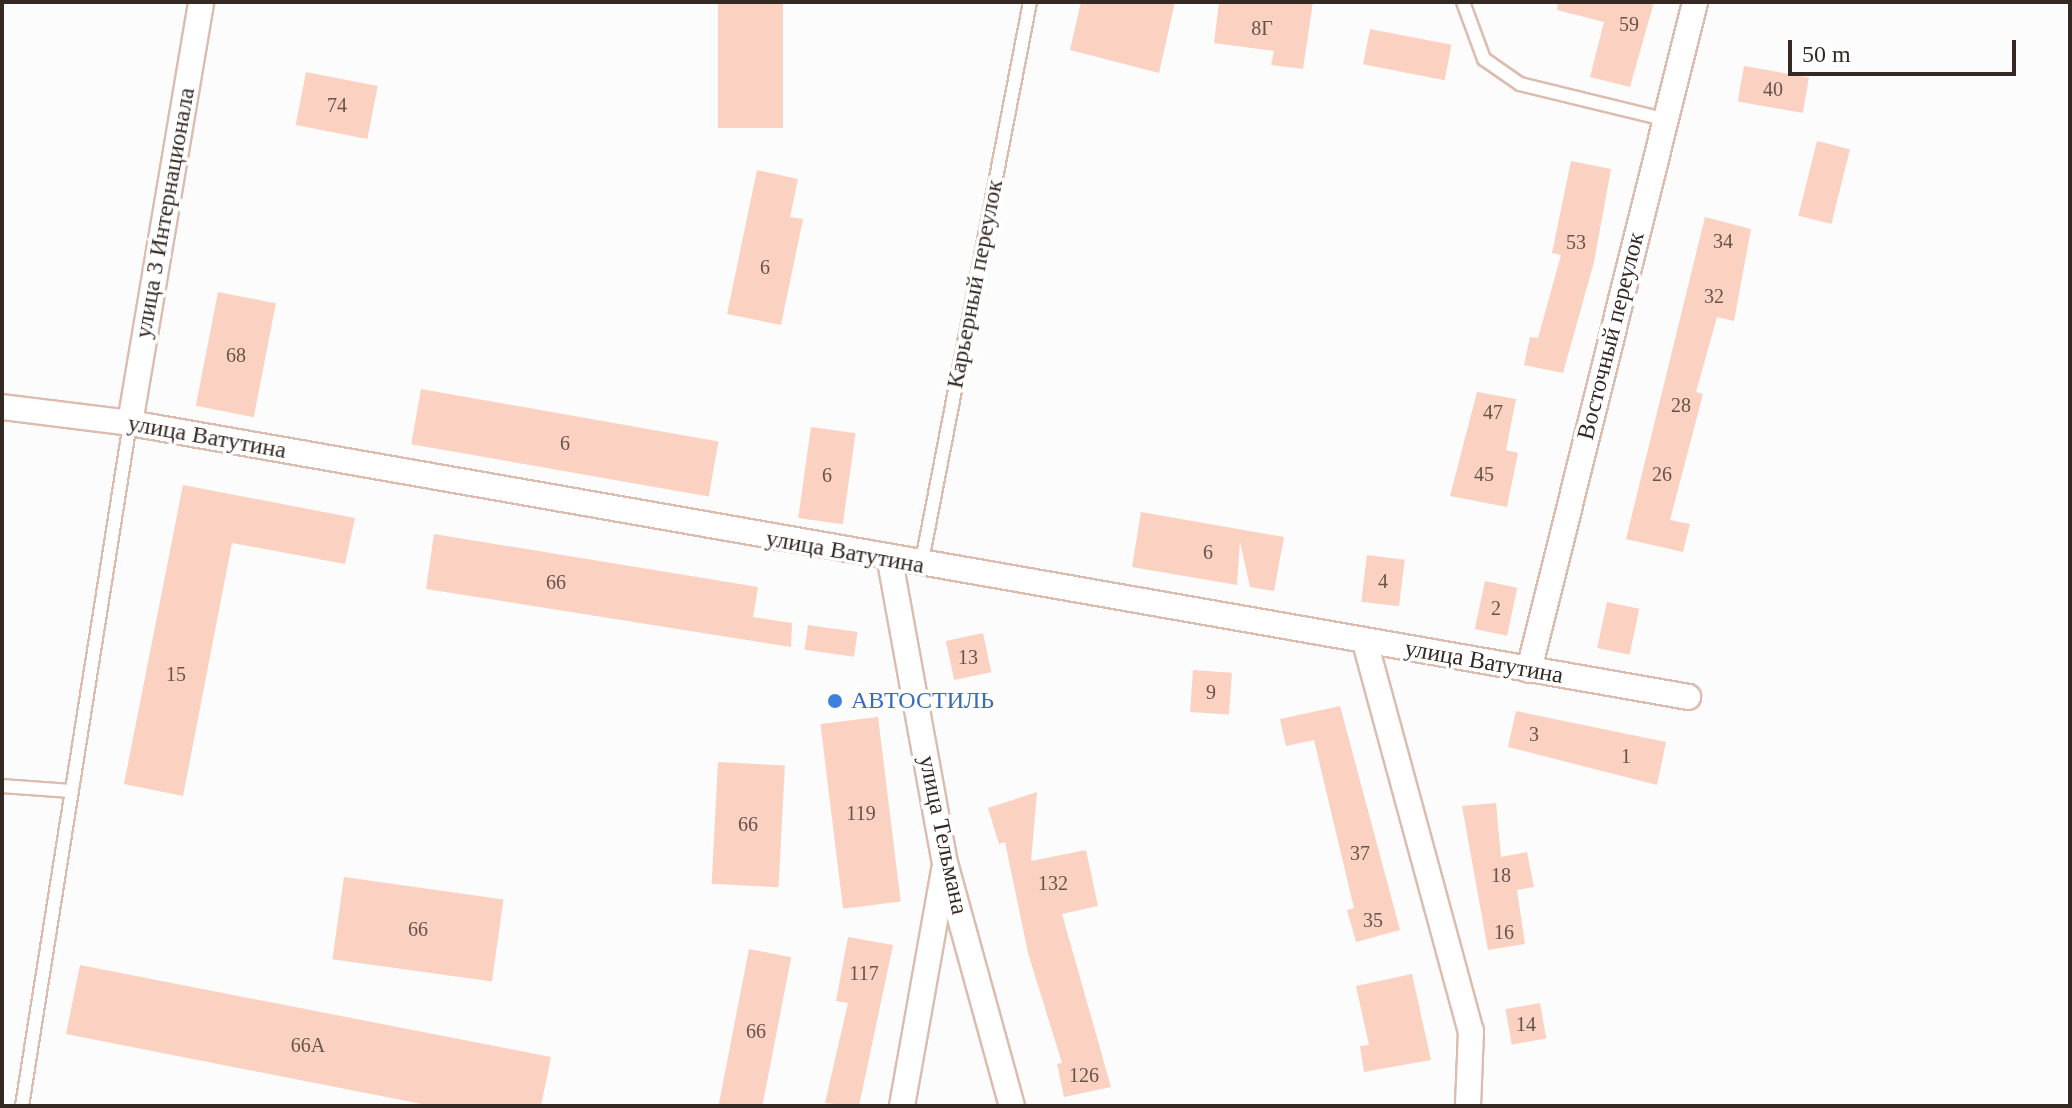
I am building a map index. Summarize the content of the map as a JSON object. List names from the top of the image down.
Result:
{
  "streets": {
    "street": [
      "улица 3 Интернационала",
      "Восточный переулок",
      "улица Ватутина",
      "улица Тельмана"
    ],
    "lane": ["Карьерный переулок"]
  },
  "crossings": [
    ["улица 3 Интернационала", "улица Ватутина"],
    ["Карьерный переулок", "улица Ватутина"],
    ["Восточный переулок", "улица Ватутина"],
    ["улица Ватутина", "улица Тельмана"]
  ],
  "places": ["АВТОСТИЛЬ"],
  "house_numbers": [
    "59",
    "8Г",
    "40",
    "74",
    "34",
    "53",
    "6",
    "32",
    "68",
    "28",
    "47",
    "6",
    "45",
    "26",
    "6",
    "6",
    "4",
    "66",
    "2",
    "13",
    "15",
    "9",
    "3",
    "1",
    "119",
    "66",
    "37",
    "18",
    "132",
    "35",
    "66",
    "16",
    "117",
    "14",
    "66",
    "66А",
    "126"
  ],
  "scale_bar": "50 m"
}
